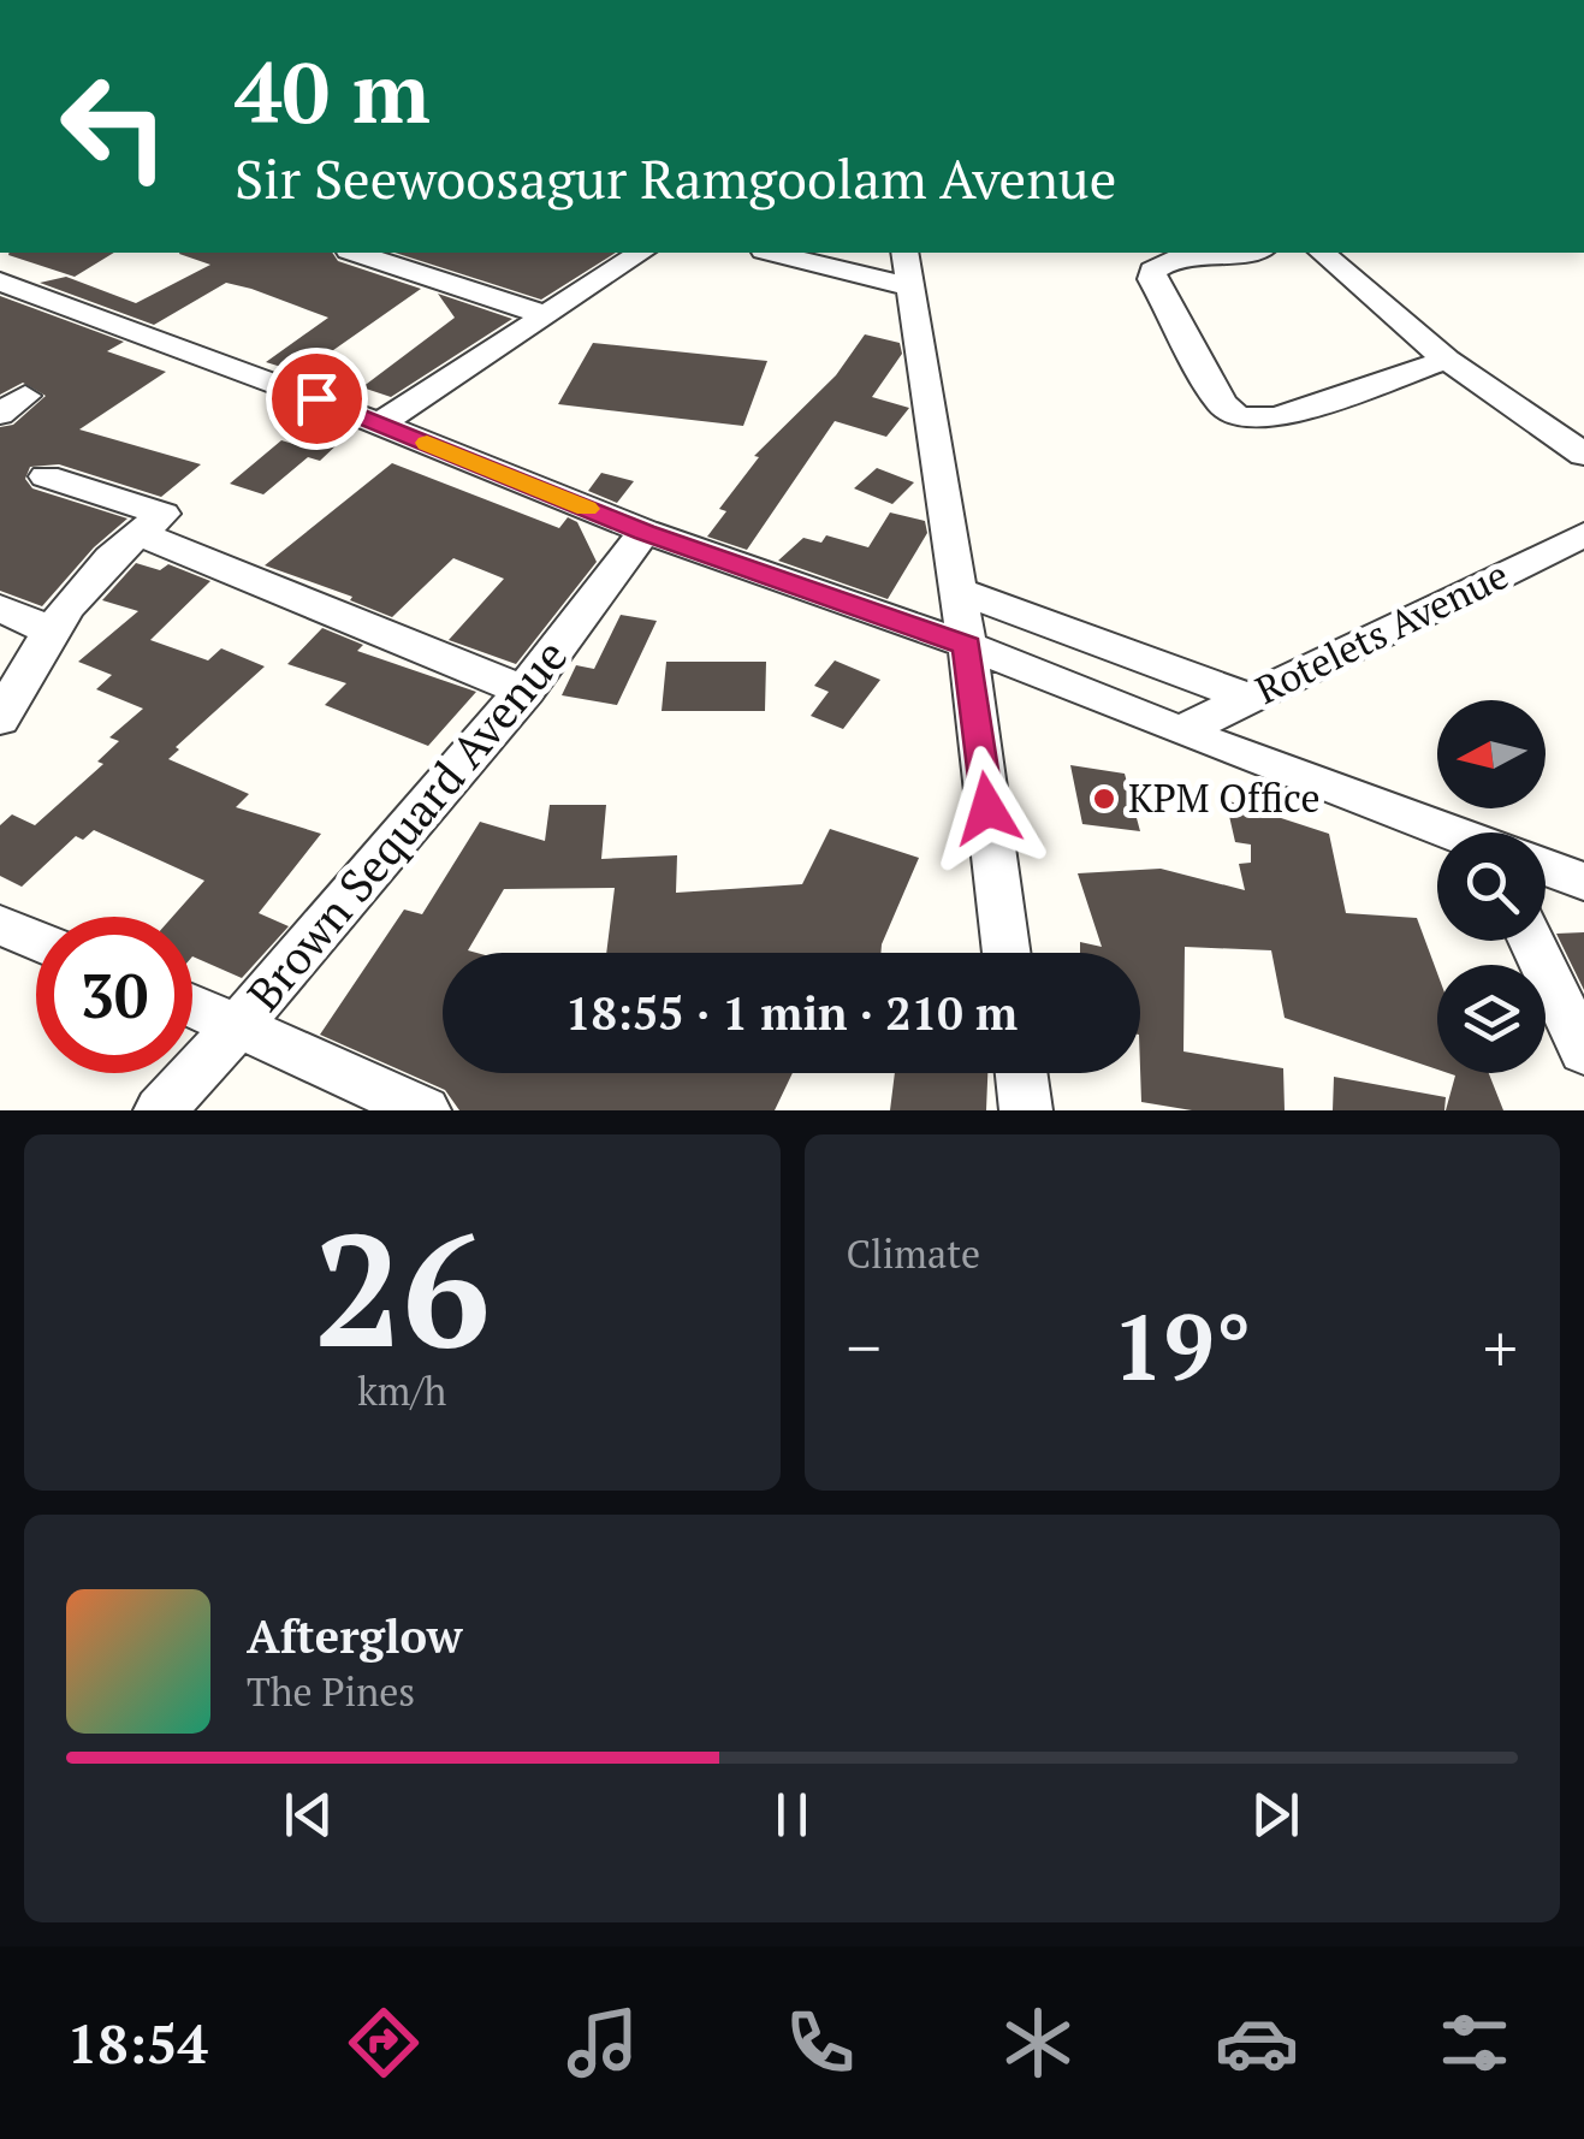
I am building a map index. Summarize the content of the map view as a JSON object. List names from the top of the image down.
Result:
{
  "streets": {
    "street": ["Rotelets Avenue", "Brown Sequard Avenue"]
  },
  "places": ["KPM Office"],
  "north": "left",
  "page": {
    "turn": ["40 m", "Sir Seewoosagur Ramgoolam Avenue"],
    "limit": "30",
    "trip": "18:55 · 1 min · 210 m",
    "tile": [
      ["26", "km/h"],
      "Climate"
    ],
    "heat": ["−", "19°", "+"],
    "song": ["Afterglow", "The Pines"],
    "tabs": "18:54"
  }
}
